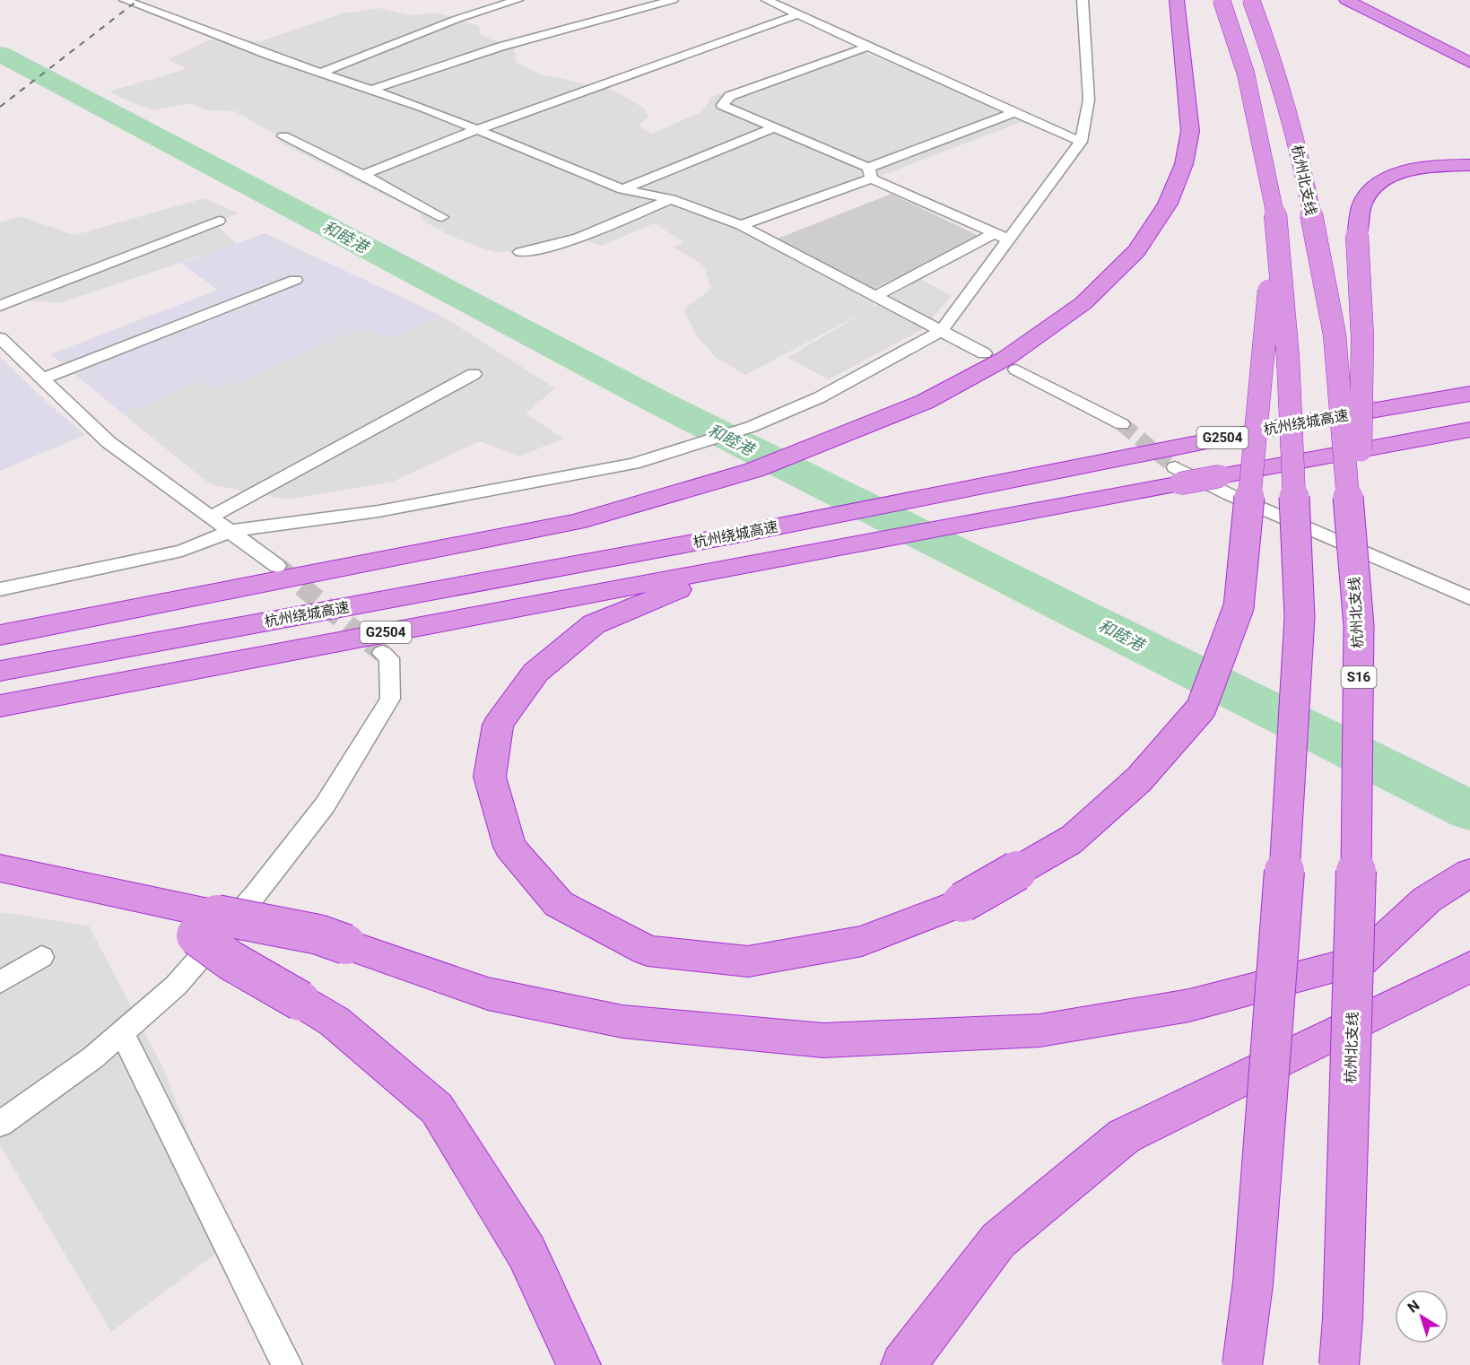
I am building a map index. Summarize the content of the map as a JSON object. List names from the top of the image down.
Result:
{
  "streets": {
    "highway": [
      "杭州北支线",
      "杭州绕城高速",
      "G2504",
      "S16"
    ]
  },
  "water": ["和睦港"],
  "north": "top left"
}
